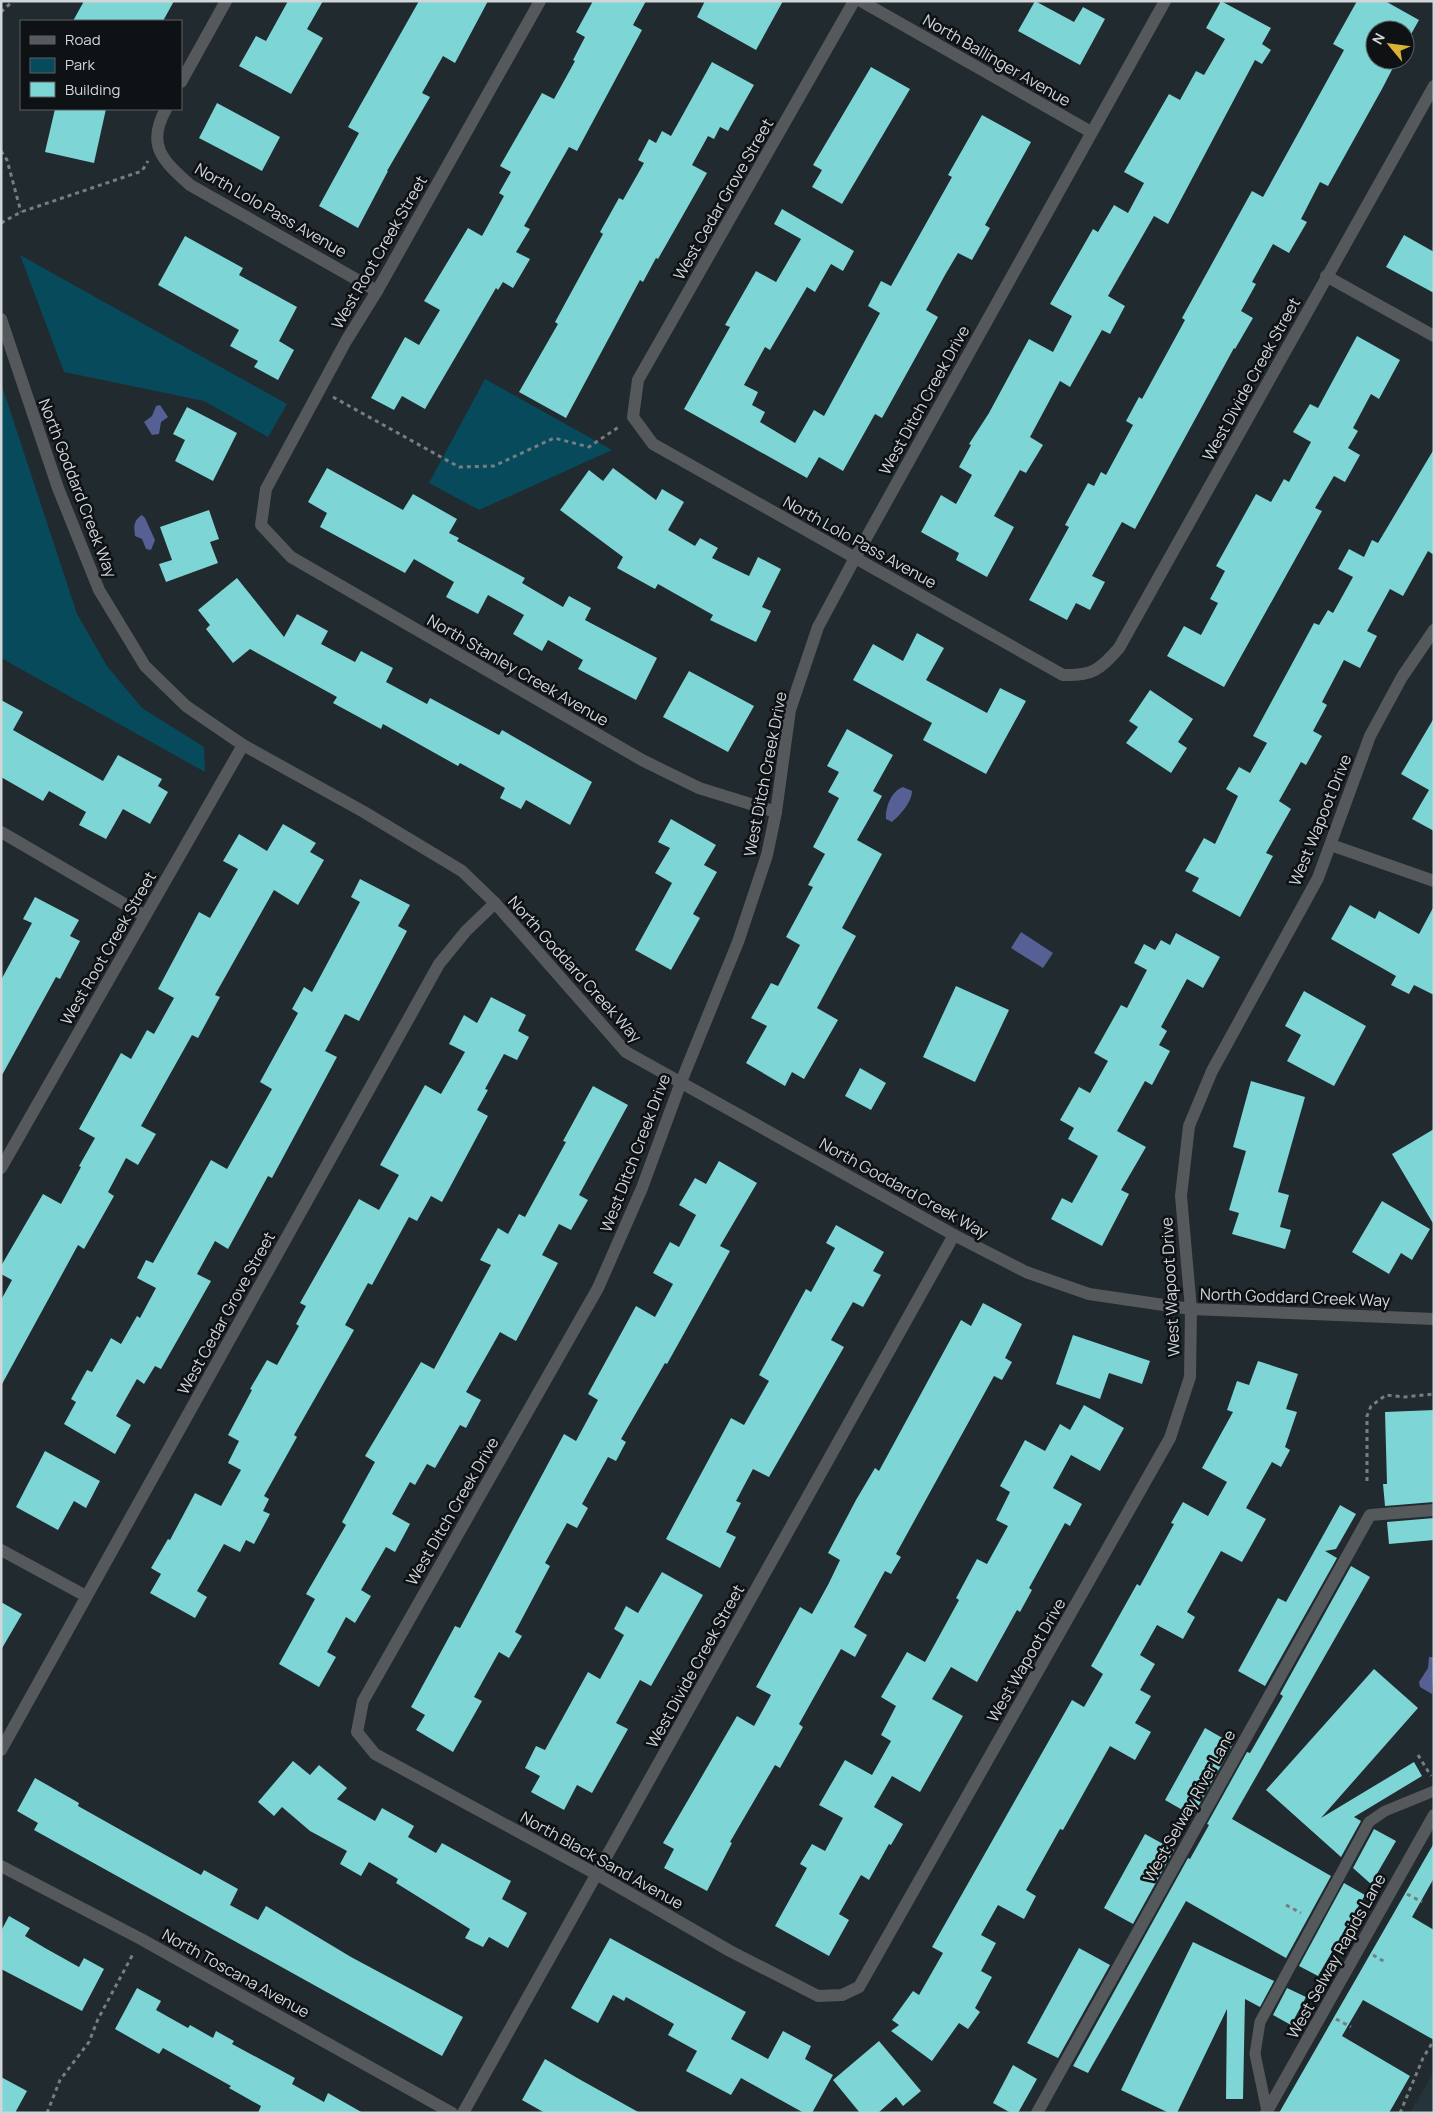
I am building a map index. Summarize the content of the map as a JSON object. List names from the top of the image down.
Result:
{
  "streets": {
    "street": [
      "North Ballinger Avenue",
      "West Cedar Grove Street",
      "North Lolo Pass Avenue",
      "West Root Creek Street",
      "West Divide Creek Street",
      "West Ditch Creek Drive",
      "North Goddard Creek Way",
      "North Stanley Creek Avenue",
      "West Wapoot Drive",
      "West Selway River Lane",
      "North Black Sand Avenue",
      "West Selway Rapids Lane",
      "North Toscana Avenue"
    ]
  },
  "crossings": [
    ["North Ballinger Avenue", "West Ditch Creek Drive"],
    ["West Cedar Grove Street", "North Lolo Pass Avenue"],
    ["West Cedar Grove Street", "North Goddard Creek Way"],
    ["North Lolo Pass Avenue", "West Root Creek Street"],
    ["North Lolo Pass Avenue", "West Divide Creek Street"],
    ["North Lolo Pass Avenue", "West Ditch Creek Drive"],
    ["West Root Creek Street", "North Goddard Creek Way"],
    ["West Root Creek Street", "North Stanley Creek Avenue"],
    ["West Divide Creek Street", "North Goddard Creek Way"],
    ["West Divide Creek Street", "North Black Sand Avenue"],
    ["West Ditch Creek Drive", "North Goddard Creek Way"],
    ["West Ditch Creek Drive", "North Stanley Creek Avenue"],
    ["West Ditch Creek Drive", "North Black Sand Avenue"],
    ["North Goddard Creek Way", "West Wapoot Drive"],
    ["West Wapoot Drive", "North Black Sand Avenue"]
  ],
  "legend": ["Road", "Park", "Building"],
  "north": "top left"
}
